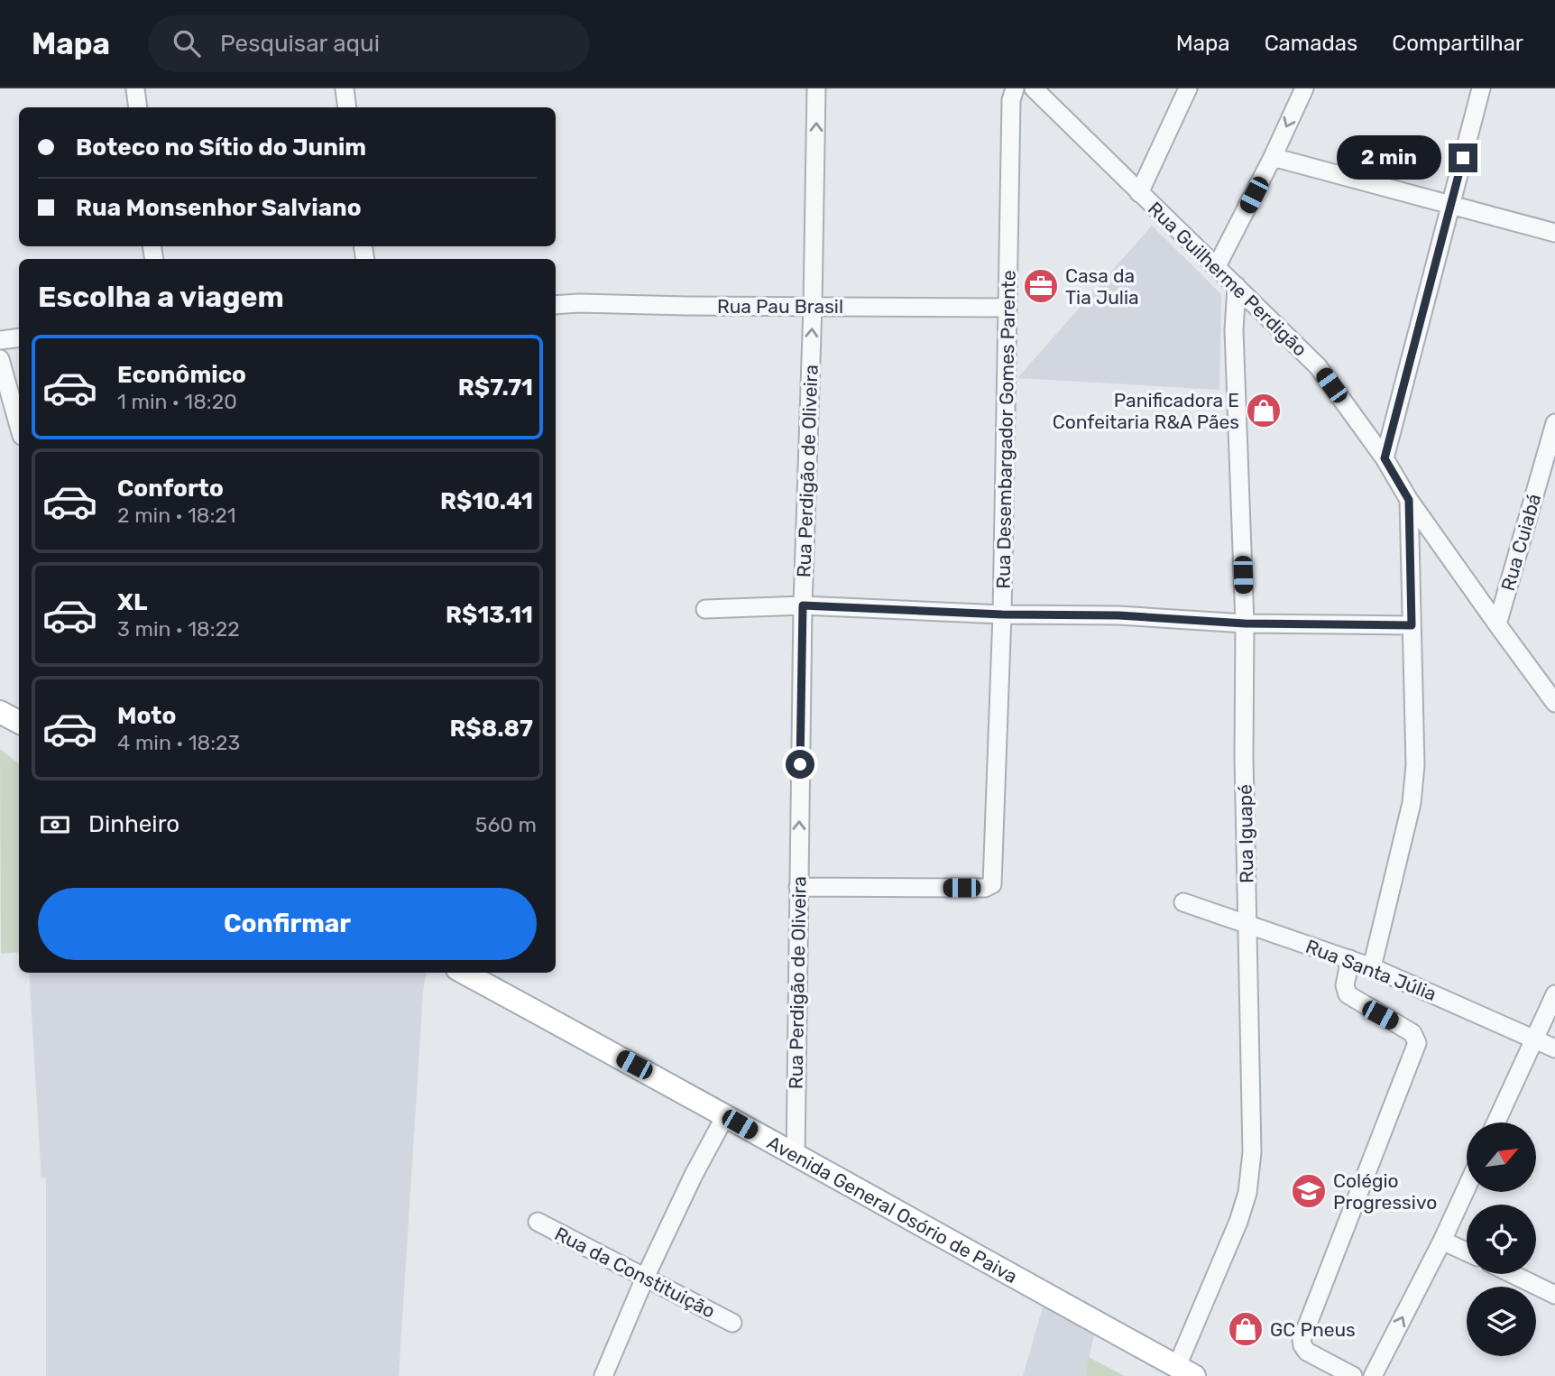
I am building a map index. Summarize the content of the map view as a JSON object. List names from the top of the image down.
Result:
{
  "streets": {
    "main road": ["Avenida General Osório de Paiva"],
    "street": [
      "Rua Guilherme Perdigão",
      "Rua Pau Brasil",
      "Rua Desembargador Gomes Parente",
      "Rua Perdigão de Oliveira",
      "Rua Cuiabá",
      "Rua Iguapé",
      "Rua Santa Júlia",
      "Rua da Constituição"
    ]
  },
  "crossings": [
    ["Rua Guilherme Perdigão", "Rua Cuiabá"],
    ["Rua Guilherme Perdigão", "Rua Iguapé"],
    ["Rua Pau Brasil", "Rua Desembargador Gomes Parente"],
    ["Rua Pau Brasil", "Rua Perdigão de Oliveira"],
    ["Rua Desembargador Gomes Parente", "Rua Perdigão de Oliveira"],
    ["Rua Perdigão de Oliveira", "Avenida General Osório de Paiva"],
    ["Rua Iguapé", "Rua Santa Júlia"],
    ["Rua Iguapé", "Avenida General Osório de Paiva"]
  ],
  "one_way": ["Rua Perdigão de Oliveira"],
  "places": {
    "office": ["Casa da Tia Julia"],
    "shop": ["Panificadora E Confeitaria R&A Pães", "GC Pneus"],
    "school or university": ["Colégio Progressivo"]
  },
  "north": "top right",
  "page": {
    "header": "Mapa",
    "search": "Pesquisar aqui",
    "nav": ["Mapa", "Camadas", "Compartilhar"],
    "banner": ["Boteco no Sítio do Junim", "Rua Monsenhor Salviano"],
    "bubble": "2 min",
    "heading": "Escolha a viagem",
    "list": [
      {
        "name": "Econômico",
        "note": "1 min · 18:20",
        "value": "R$7.71"
      },
      {
        "name": "Conforto",
        "note": "2 min · 18:21",
        "value": "R$10.41"
      },
      {
        "name": "XL",
        "note": "3 min · 18:22",
        "value": "R$13.11"
      },
      {
        "name": "Moto",
        "note": "4 min · 18:23",
        "value": "R$8.87"
      }
    ],
    "pay": ["Dinheiro", "560 m"],
    "buttons": "Confirmar"
  }
}
